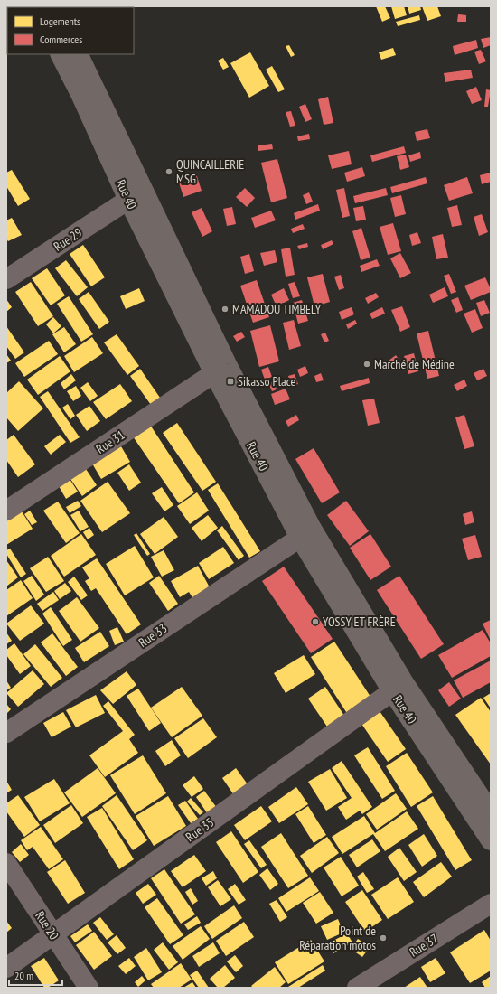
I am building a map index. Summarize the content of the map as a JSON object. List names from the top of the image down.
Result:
{
  "streets": {
    "main road": ["Rue 40"],
    "street": [
      "Rue 29",
      "Rue 31",
      "Rue 33",
      "Rue 35",
      "Rue 20",
      "Rue 37"
    ]
  },
  "crossings": [
    ["Rue 40", "Rue 29"],
    ["Rue 40", "Rue 31"],
    ["Rue 40", "Rue 33"],
    ["Rue 40", "Rue 35"],
    ["Rue 35", "Rue 20"]
  ],
  "places": {
    "other": [
      "QUINCAILLERIE MSG",
      "MAMADOU TIMBELY",
      "Marché de Médine",
      "YOSSY ET FRÈRE",
      "Point de Réparation motos"
    ],
    "transit": ["Sikasso Place"]
  },
  "legend": ["Logements", "Commerces"],
  "scale_bar": "20 m"
}
